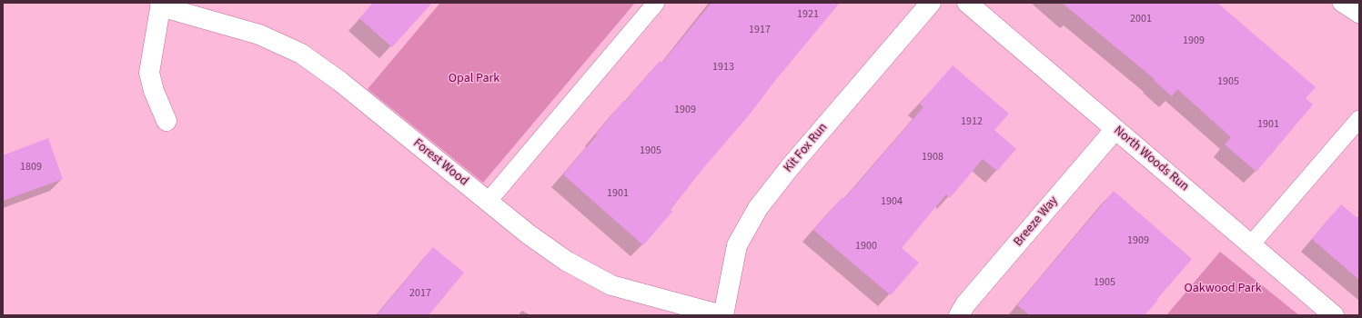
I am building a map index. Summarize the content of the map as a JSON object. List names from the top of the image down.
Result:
{
  "streets": {
    "street": [
      "Kit Fox Run",
      "North Woods Run",
      "Forest Wood",
      "Breeze Way"
    ]
  },
  "crossings": [
    ["Kit Fox Run", "Forest Wood"],
    ["North Woods Run", "Breeze Way"]
  ],
  "parks": ["Opal Park", "Oakwood Park"],
  "house_numbers": [
    "1921",
    "2001",
    "1917",
    "1909",
    "1913",
    "1905",
    "1909",
    "1912",
    "1901",
    "1905",
    "1908",
    "1809",
    "1901",
    "1904",
    "1909",
    "1900",
    "1905",
    "2017"
  ]
}
